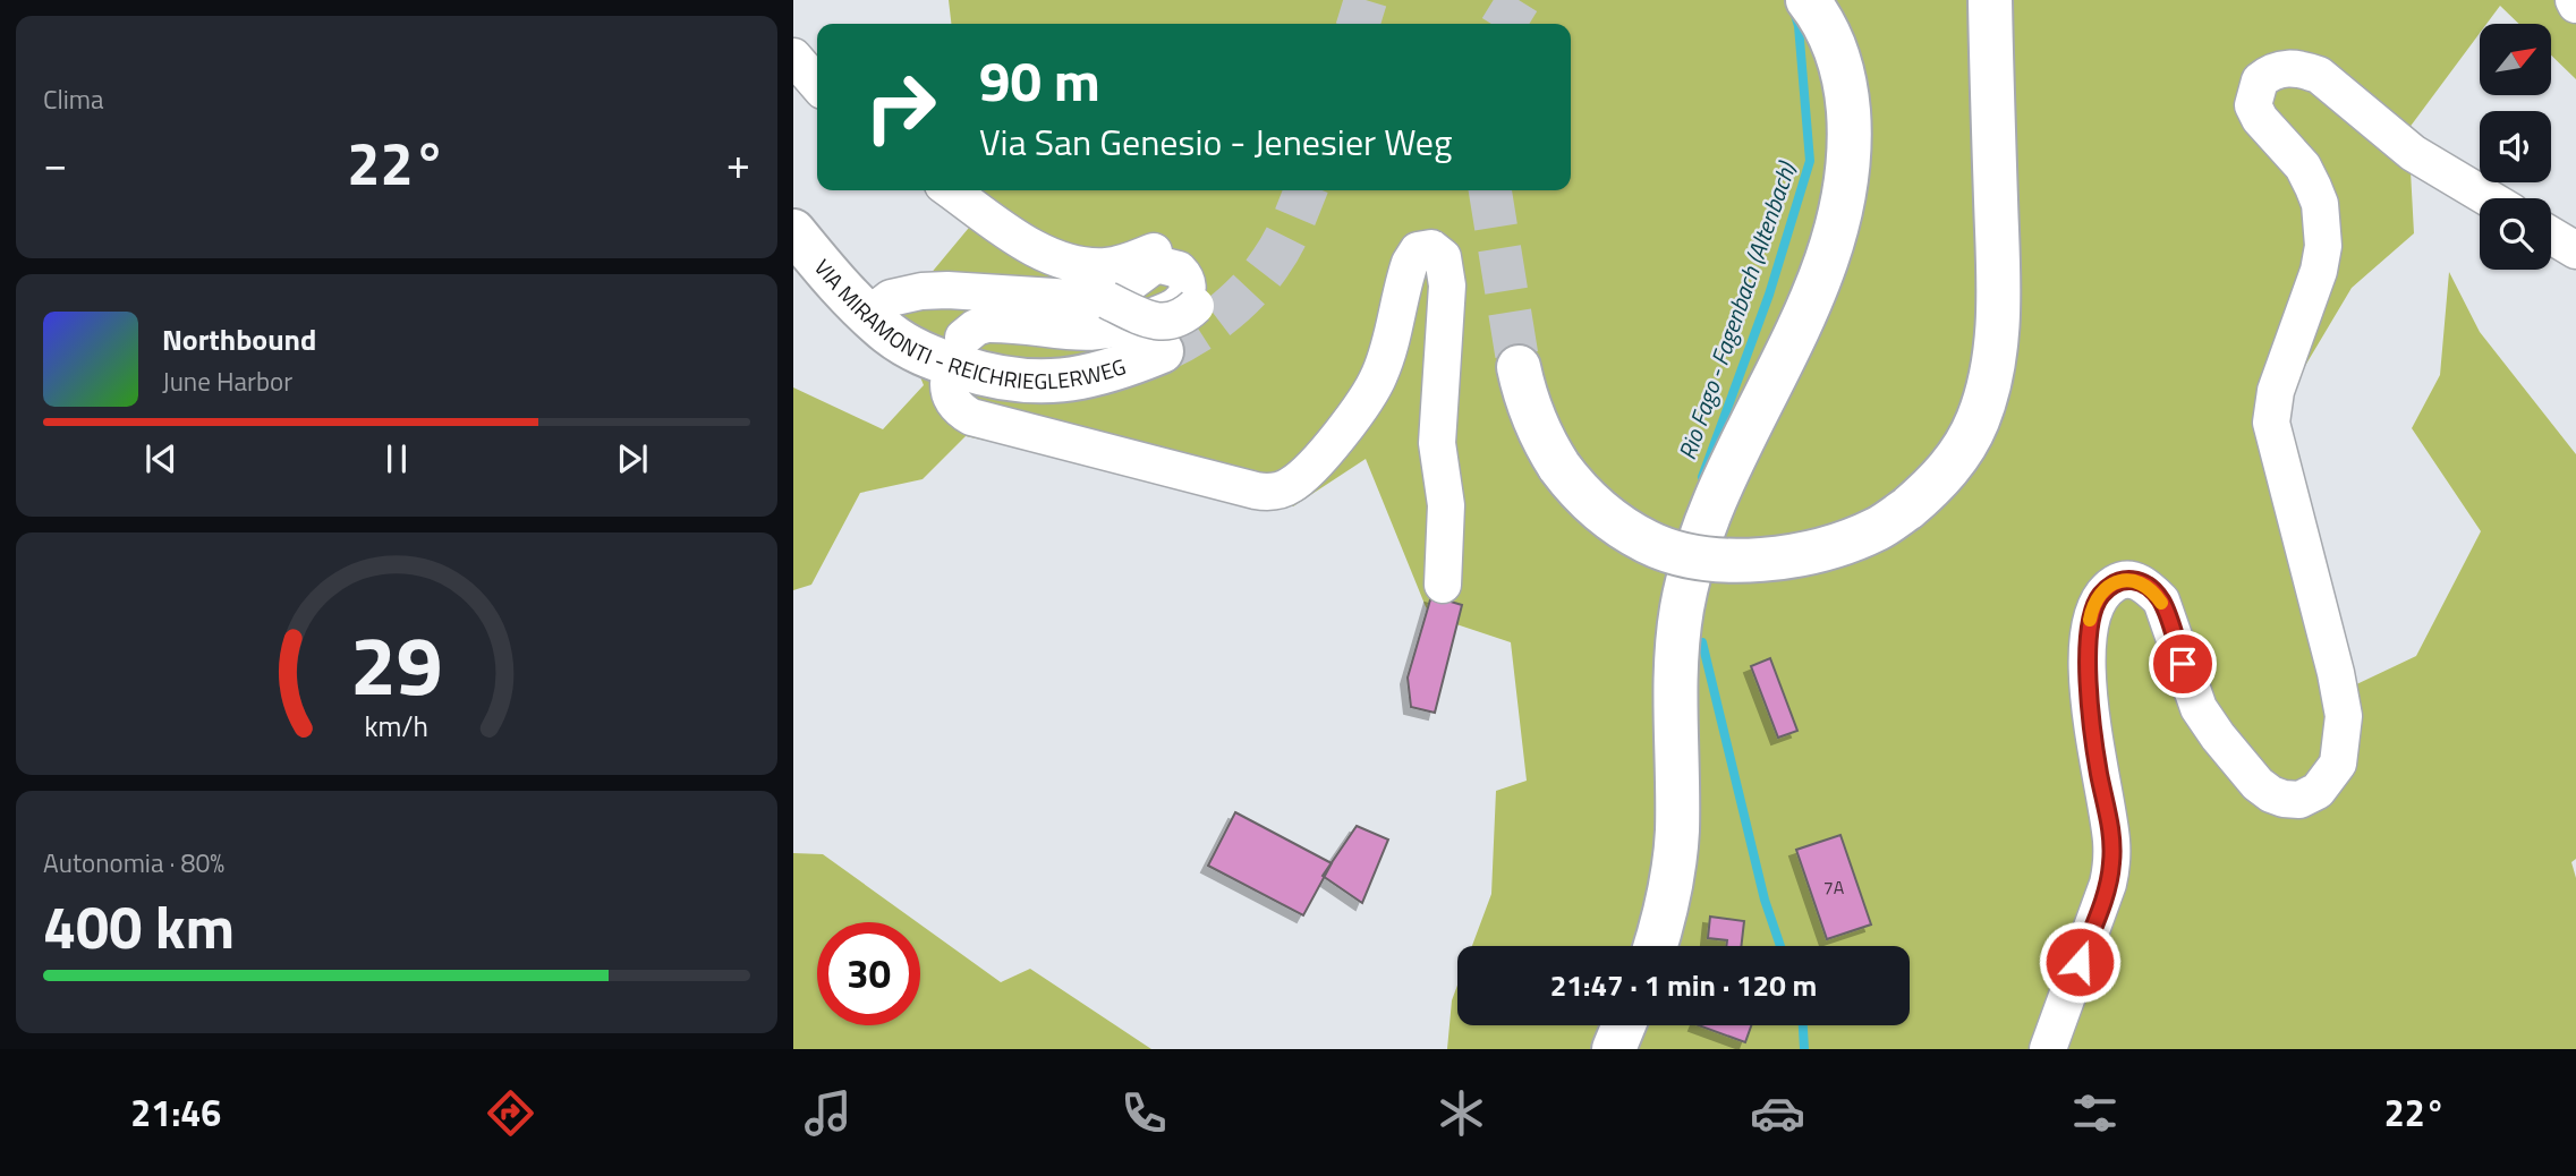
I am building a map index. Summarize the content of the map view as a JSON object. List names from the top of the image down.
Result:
{
  "streets": {
    "main road": ["VIA MIRAMONTI - REICHRIEGLERWEG"]
  },
  "water": ["Rio Fago - Fagenbach (Altenbach)"],
  "house_numbers": ["7A"],
  "north": "top right",
  "page": {
    "tile": [
      "Clima",
      ["Autonomia · 80%", "400 km"]
    ],
    "turn": ["90 m", "Via San Genesio - Jenesier Weg"],
    "heat": ["−", "22°", "+"],
    "song": ["Northbound", "June Harbor"],
    "limit": "30",
    "trip": "21:47 · 1 min · 120 m",
    "tabs": ["21:46", "22°"],
    "gauge": ["29", "km/h"]
  }
}
